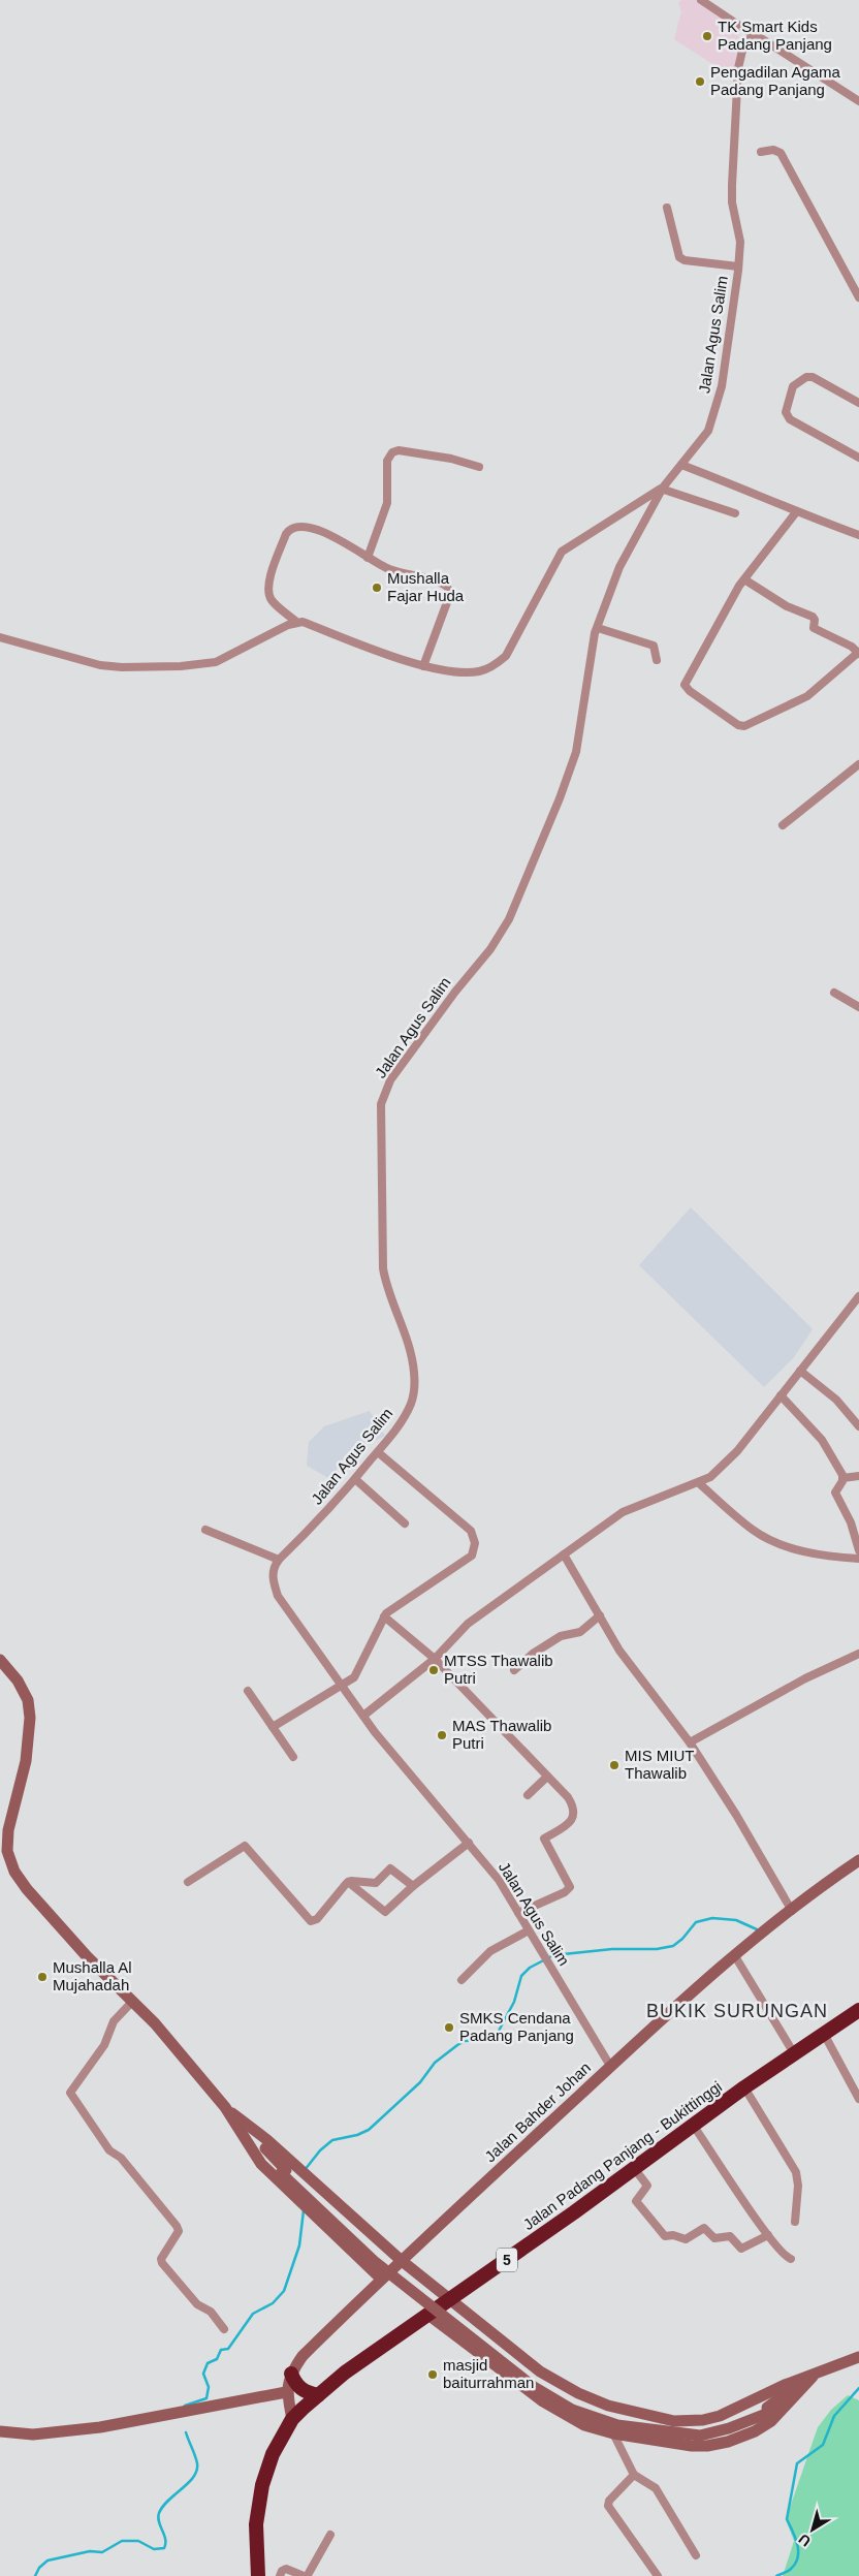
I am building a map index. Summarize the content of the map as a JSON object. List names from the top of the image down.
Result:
{
  "streets": {
    "highway": ["Jalan Padang Panjang - Bukittinggi", "5"],
    "main road": ["Jalan Bahder Johan"],
    "street": ["Jalan Agus Salim"]
  },
  "crossings": [
    ["Jalan Agus Salim", "Jalan Bahder Johan"],
    ["Jalan Bahder Johan", "Jalan Padang Panjang - Bukittinggi"]
  ],
  "districts": ["BUKIK SURUNGAN"],
  "places": [
    "TK Smart Kids Padang Panjang",
    "Pengadilan Agama Padang Panjang",
    "Mushalla Fajar Huda",
    "MTSS Thawalib Putri",
    "MAS Thawalib Putri",
    "MIS MIUT Thawalib",
    "Mushalla Al Mujahadah",
    "SMKS Cendana Padang Panjang",
    "masjid baiturrahman"
  ],
  "north": "bottom left"
}
